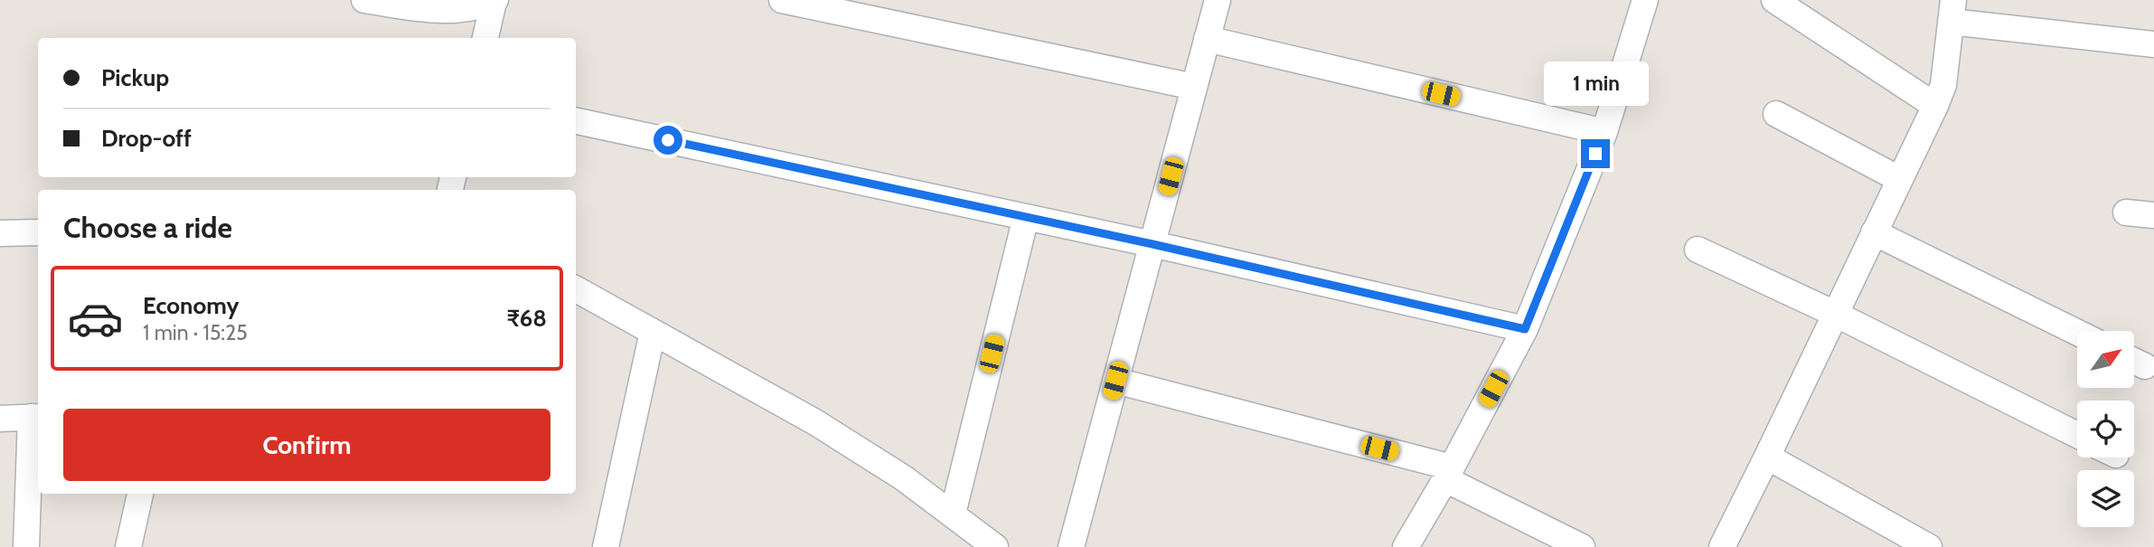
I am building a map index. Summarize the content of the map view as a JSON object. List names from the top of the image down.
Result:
{
  "north": "top right",
  "page": {
    "banner": ["Pickup", "Drop-off"],
    "bubble": "1 min",
    "heading": "Choose a ride",
    "list": [
      {
        "name": "Economy",
        "note": "1 min · 15:25",
        "value": "₹68"
      }
    ],
    "buttons": "Confirm"
  }
}
